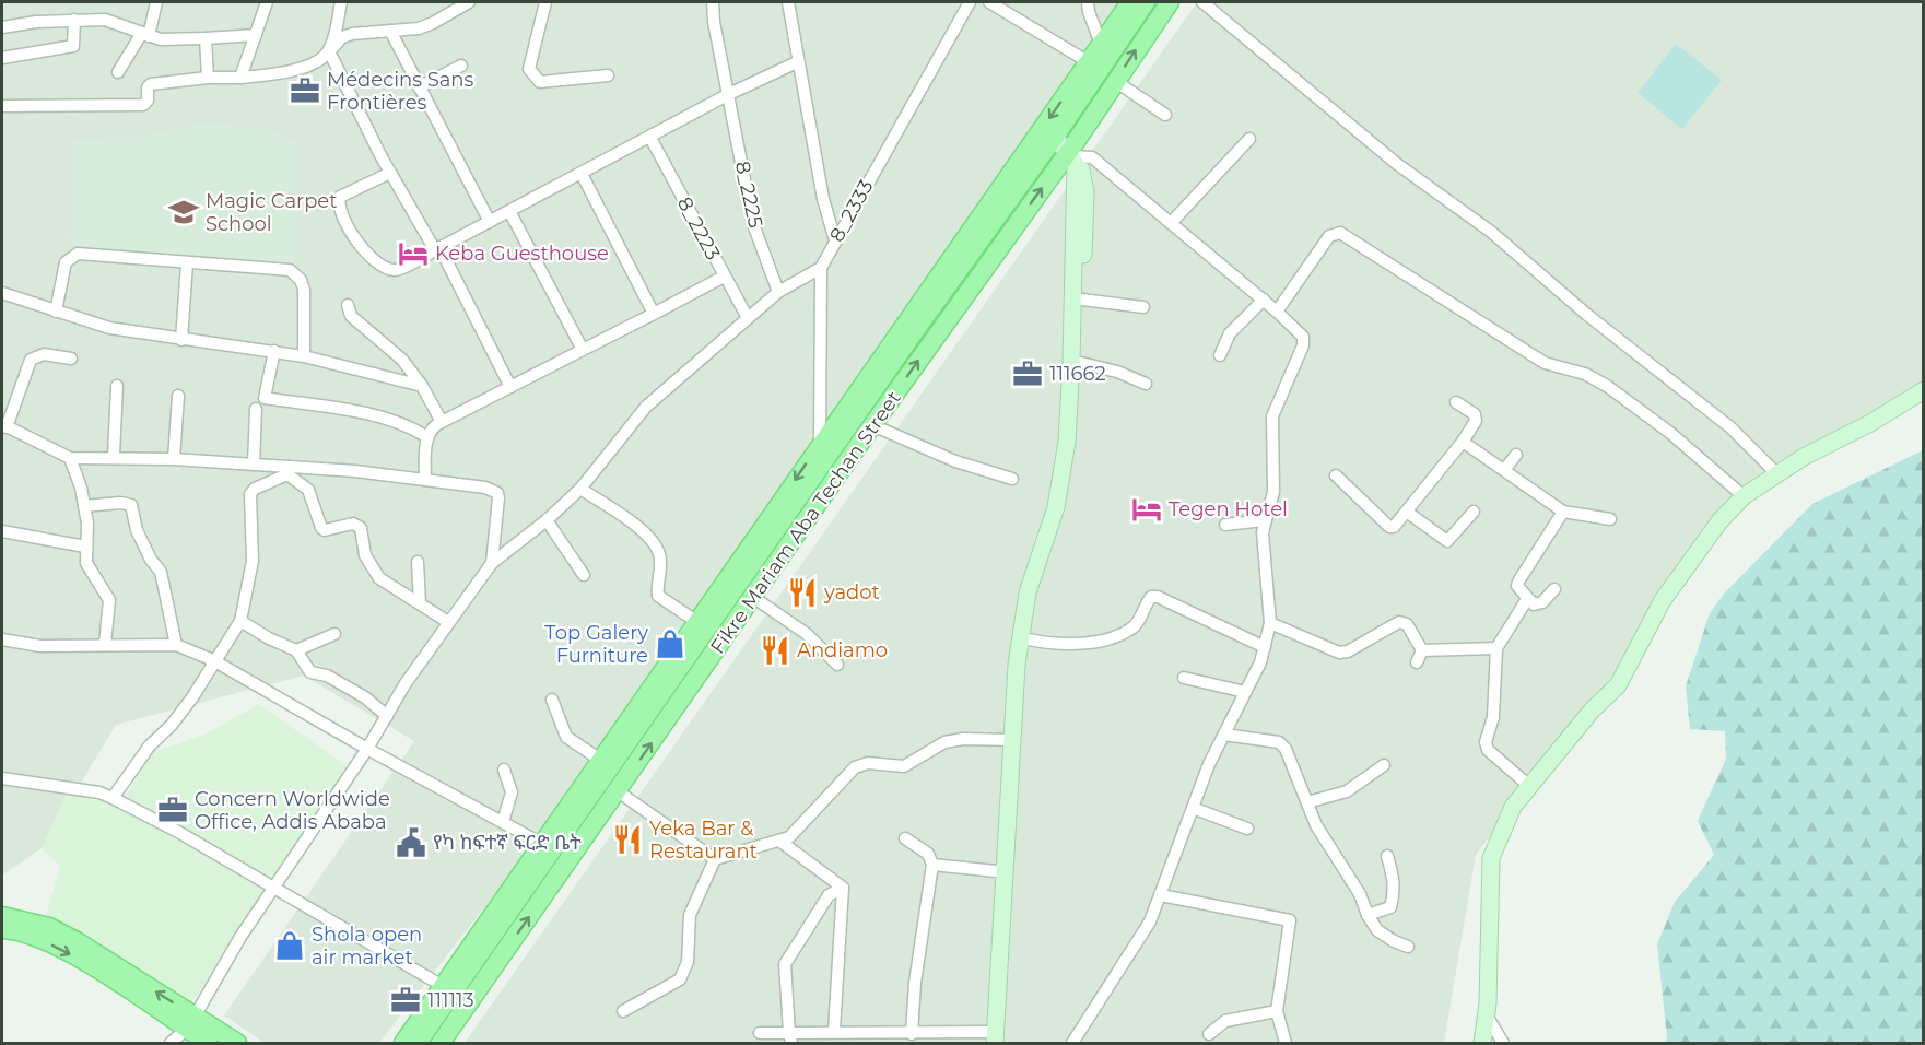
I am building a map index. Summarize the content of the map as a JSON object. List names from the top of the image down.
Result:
{
  "streets": {
    "main road": ["Fikre Mariam Aba Techan Street"],
    "street": ["8_2225", "8_2333", "8_2223"]
  },
  "places": {
    "office": [
      "Médecins Sans Frontières",
      "111662",
      "Concern Worldwide Office, Addis Ababa",
      "111113"
    ],
    "school or university": ["Magic Carpet School"],
    "hotel": ["Keba Guesthouse", "Tegen Hotel"],
    "restaurant": ["yadot", "Andiamo", "Yeka Bar & Restaurant"],
    "shop": ["Top Galery Furniture", "Shola open air market"],
    "public building": ["የካ ከፍተኛ ፍርድ ቤት"]
  }
}
